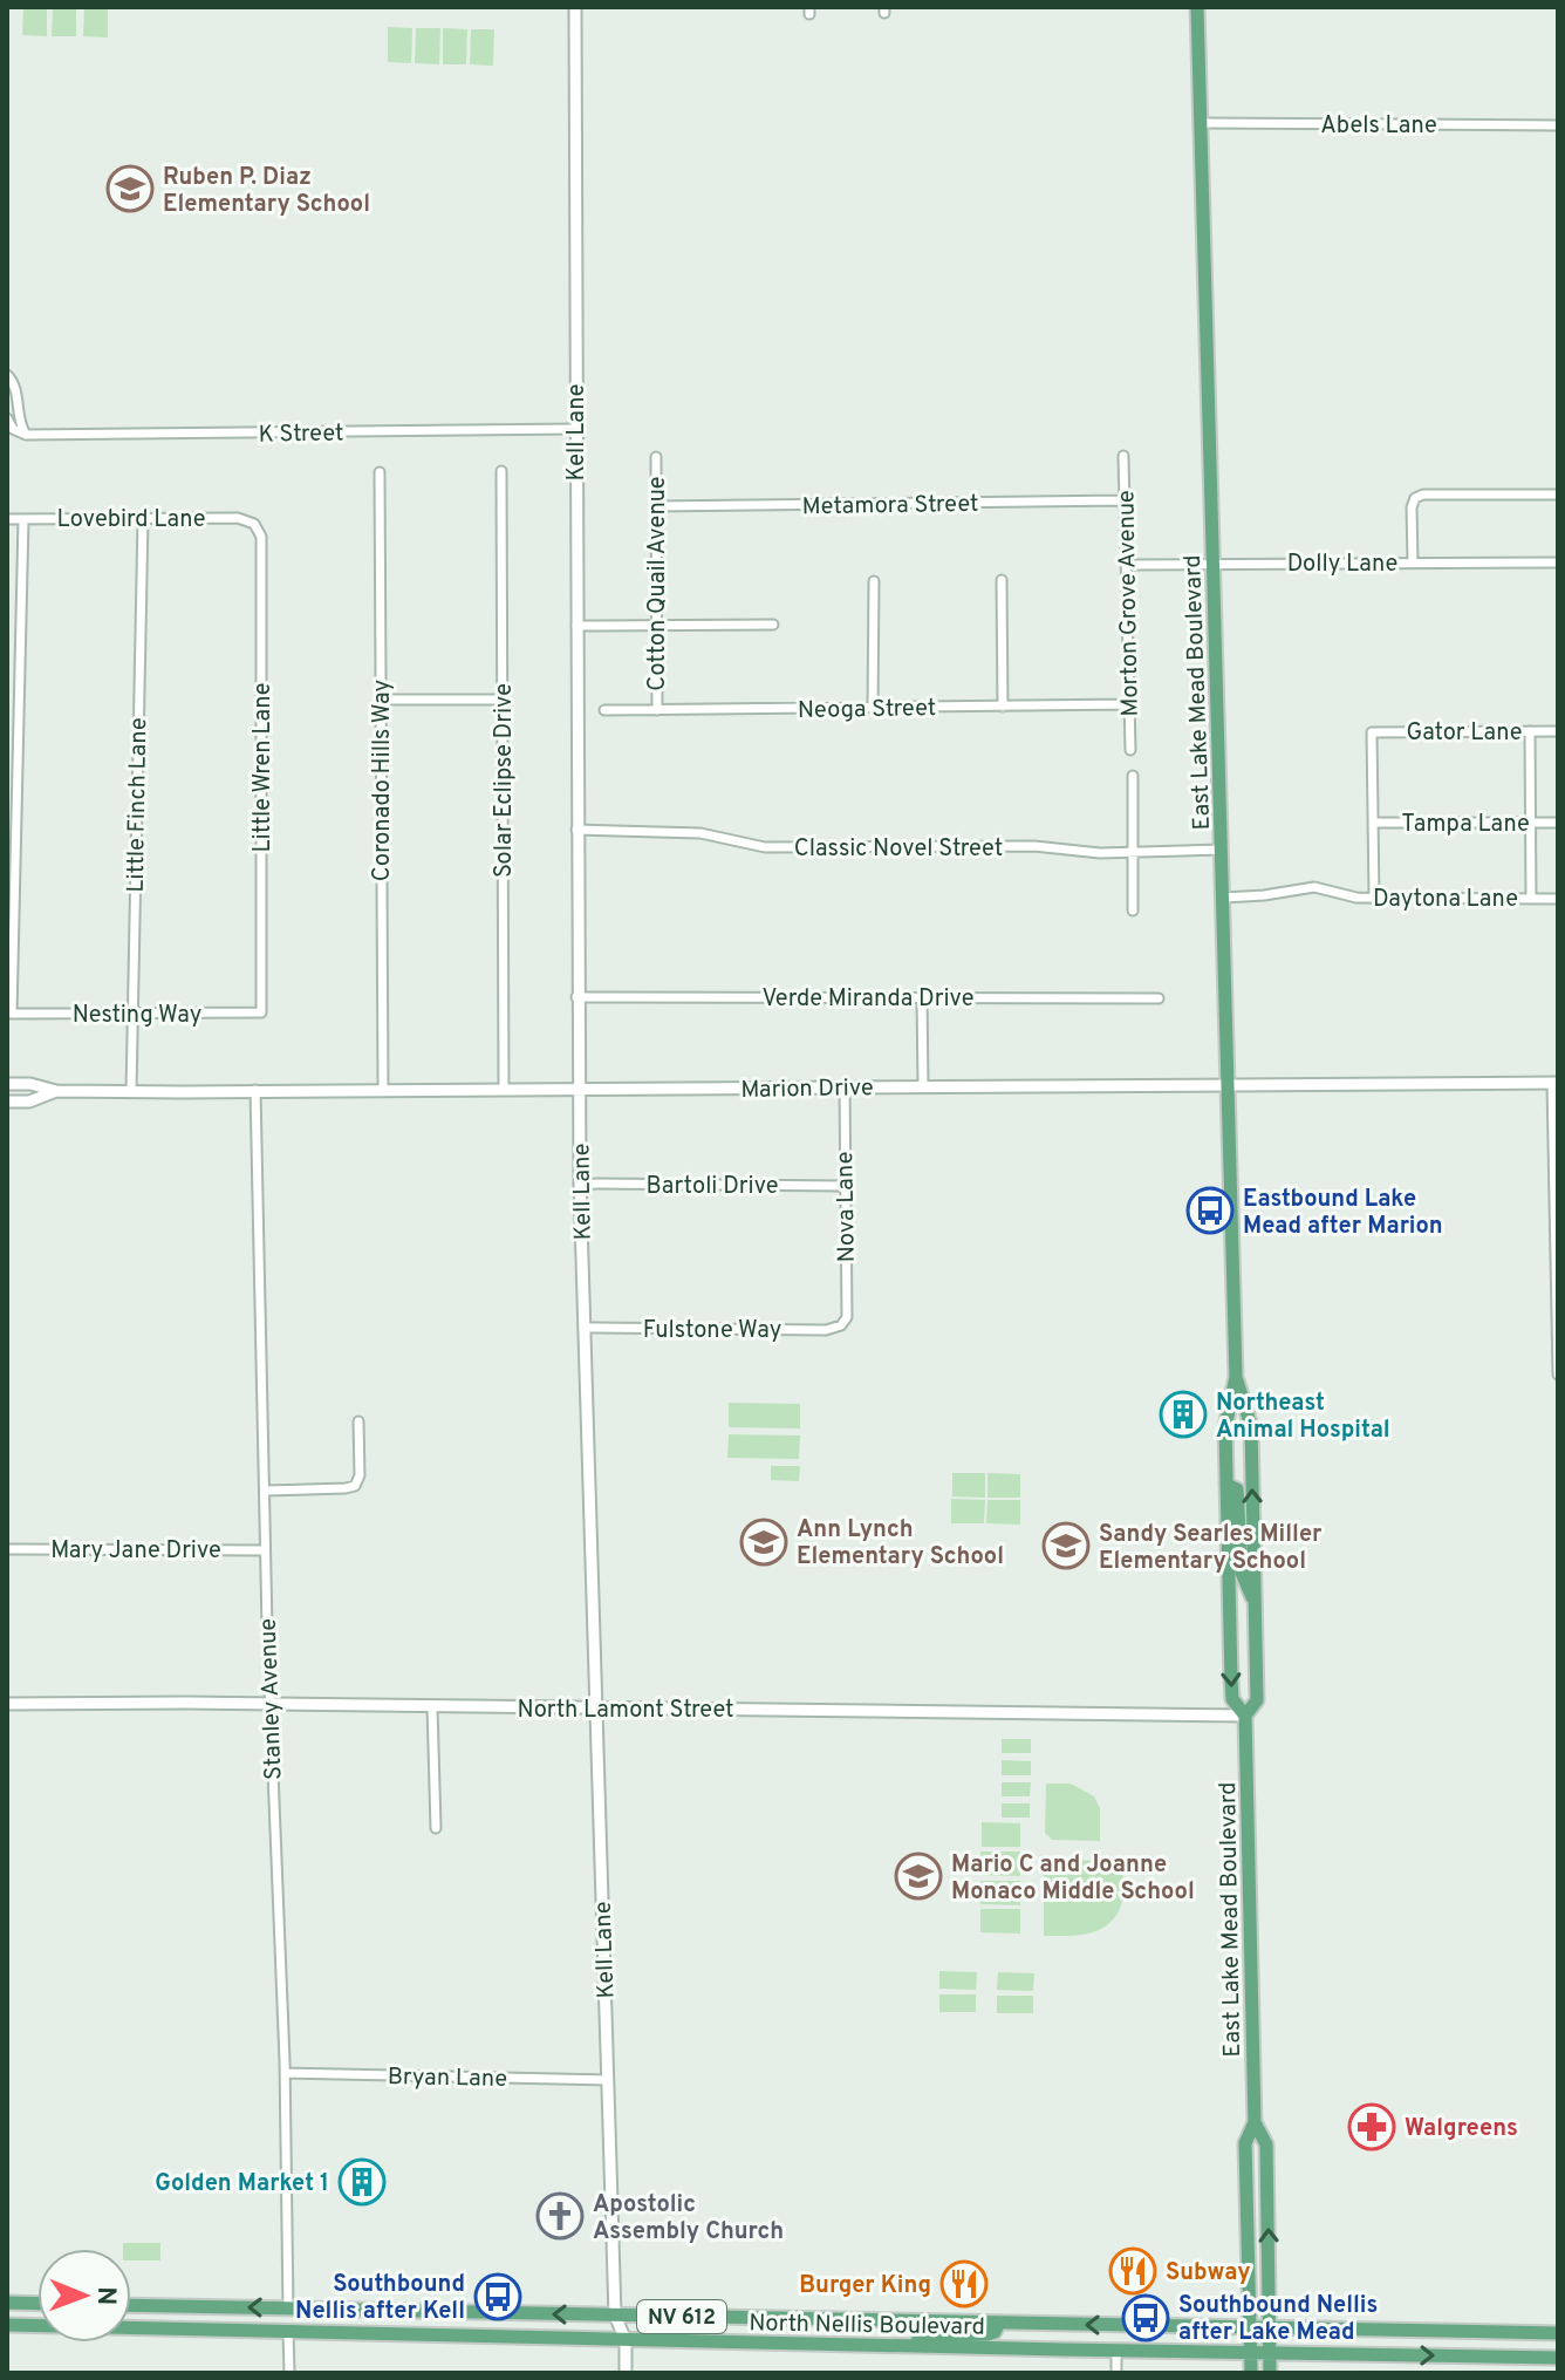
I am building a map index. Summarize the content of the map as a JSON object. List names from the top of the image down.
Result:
{
  "streets": {
    "main road": ["East Lake Mead Boulevard", "NV 612", "North Nellis Boulevard"],
    "street": [
      "Abels Lane",
      "K Street",
      "Kell Lane",
      "Metamora Street",
      "Lovebird Lane",
      "Dolly Lane",
      "Cotton Quail Avenue",
      "Morton Grove Avenue",
      "Neoga Street",
      "Gator Lane",
      "Little Wren Lane",
      "Coronado Hills Way",
      "Solar Eclipse Drive",
      "Little Finch Lane",
      "Tampa Lane",
      "Classic Novel Street",
      "Daytona Lane",
      "Verde Miranda Drive",
      "Nesting Way",
      "Marion Drive",
      "Bartoli Drive",
      "Nova Lane",
      "Fulstone Way",
      "Mary Jane Drive",
      "Stanley Avenue",
      "North Lamont Street",
      "Bryan Lane"
    ]
  },
  "crossings": [
    ["Abels Lane", "East Lake Mead Boulevard"],
    ["K Street", "Kell Lane"],
    ["Kell Lane", "Classic Novel Street"],
    ["Kell Lane", "Verde Miranda Drive"],
    ["Kell Lane", "Marion Drive"],
    ["Kell Lane", "Bartoli Drive"],
    ["Kell Lane", "Fulstone Way"],
    ["Kell Lane", "North Lamont Street"],
    ["Kell Lane", "Bryan Lane"],
    ["Kell Lane", "North Nellis Boulevard"],
    ["Metamora Street", "Cotton Quail Avenue"],
    ["Metamora Street", "Morton Grove Avenue"],
    ["Lovebird Lane", "Little Wren Lane"],
    ["Lovebird Lane", "Little Finch Lane"],
    ["Lovebird Lane", "Nesting Way"],
    ["Dolly Lane", "Morton Grove Avenue"],
    ["Dolly Lane", "East Lake Mead Boulevard"],
    ["Cotton Quail Avenue", "Neoga Street"],
    ["Morton Grove Avenue", "Neoga Street"],
    ["East Lake Mead Boulevard", "Classic Novel Street"],
    ["East Lake Mead Boulevard", "Daytona Lane"],
    ["East Lake Mead Boulevard", "Marion Drive"],
    ["East Lake Mead Boulevard", "North Lamont Street"],
    ["East Lake Mead Boulevard", "North Nellis Boulevard"],
    ["Gator Lane", "Tampa Lane"],
    ["Little Wren Lane", "Nesting Way"],
    ["Coronado Hills Way", "Marion Drive"],
    ["Solar Eclipse Drive", "Marion Drive"],
    ["Little Finch Lane", "Nesting Way"],
    ["Little Finch Lane", "Marion Drive"],
    ["Marion Drive", "Nova Lane"],
    ["Marion Drive", "Stanley Avenue"],
    ["Bartoli Drive", "Nova Lane"],
    ["Nova Lane", "Fulstone Way"],
    ["Mary Jane Drive", "Stanley Avenue"],
    ["Stanley Avenue", "North Lamont Street"],
    ["Stanley Avenue", "Bryan Lane"],
    ["Stanley Avenue", "North Nellis Boulevard"]
  ],
  "places": {
    "school or university": [
      "Ruben P. Diaz Elementary School",
      "Ann Lynch Elementary School",
      "Sandy Searles Miller Elementary School",
      "Mario C and Joanne Monaco Middle School"
    ],
    "bus stop": ["Eastbound Lake Mead after Marion", "Southbound Nellis after Kell", "Southbound Nellis after Lake Mead"],
    "building": ["Northeast Animal Hospital", "Golden Market 1"],
    "pharmacy": ["Walgreens"],
    "church": ["Apostolic Assembly Church"],
    "restaurant": ["Subway", "Burger King"]
  },
  "north": "right"
}
